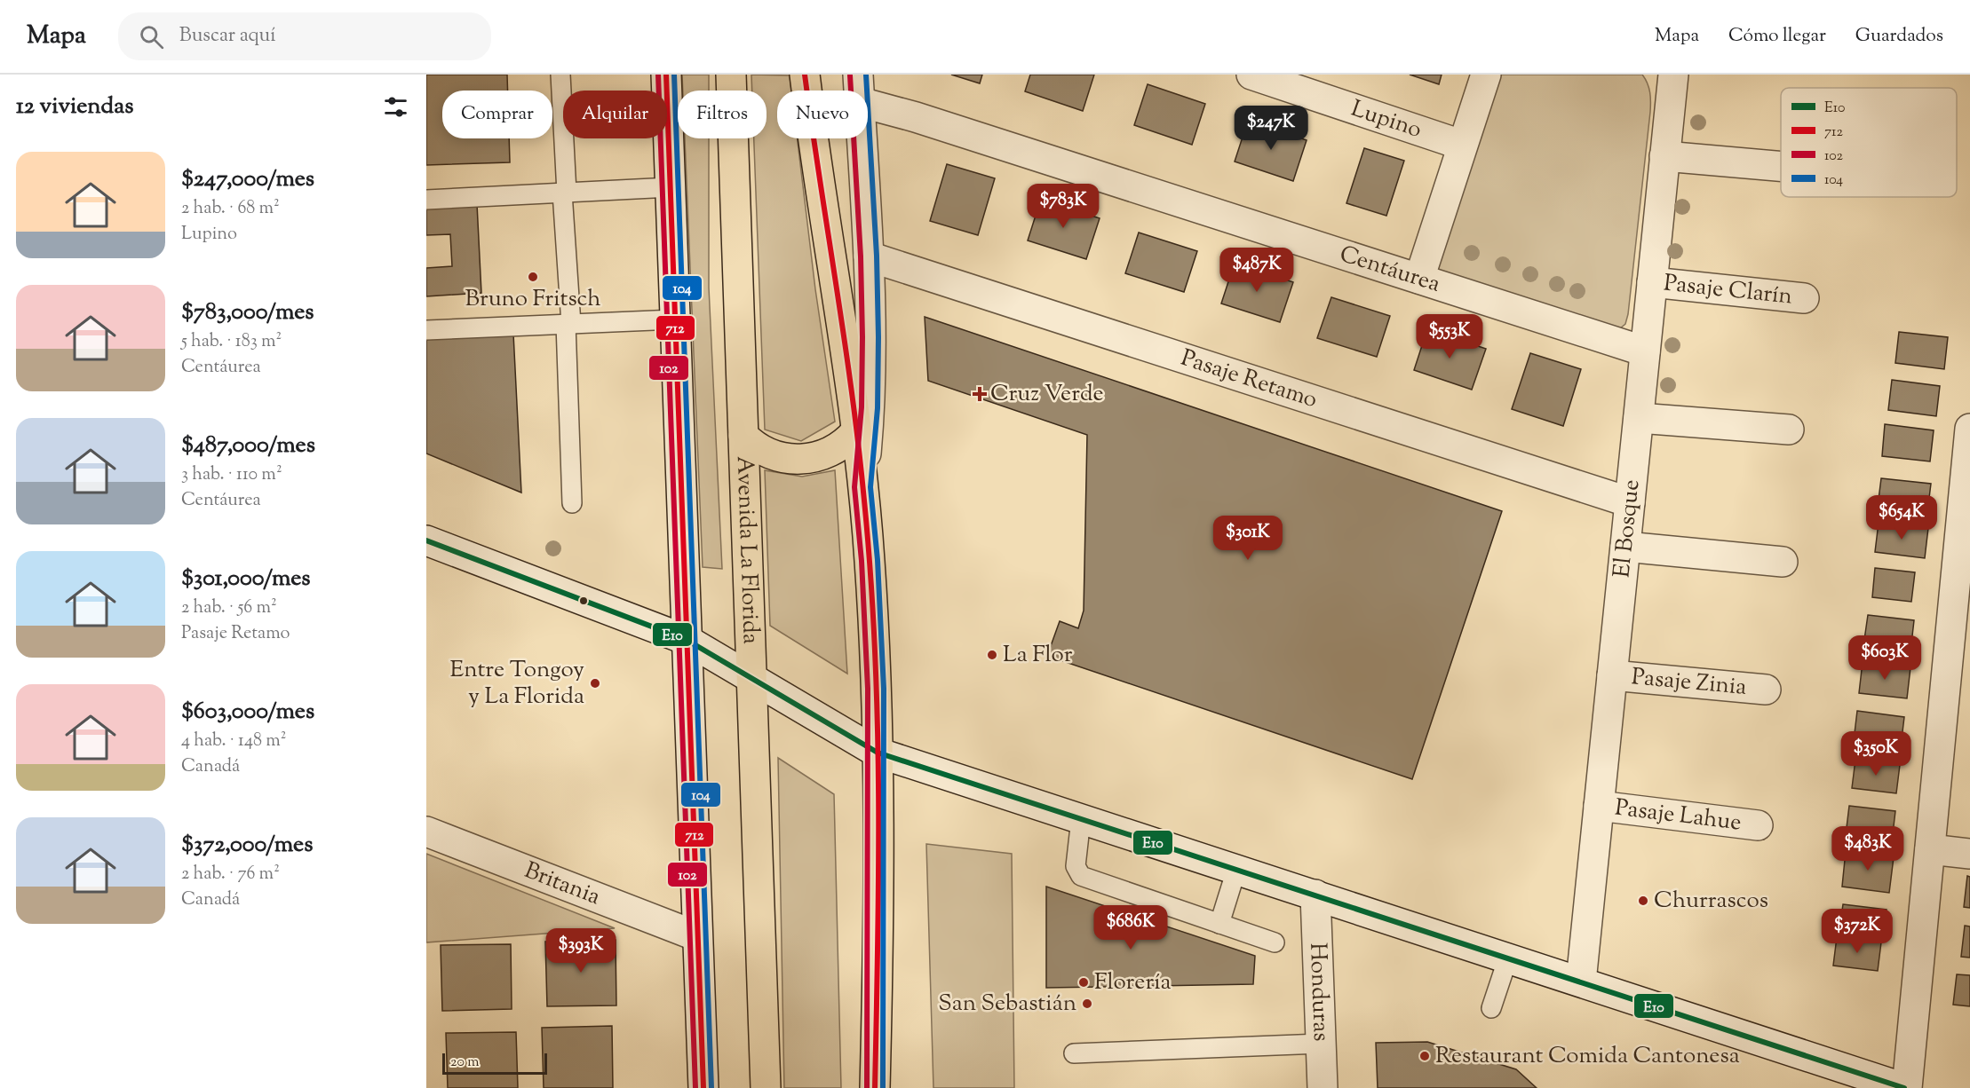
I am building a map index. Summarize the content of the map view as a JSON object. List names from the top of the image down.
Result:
{
  "streets": {
    "main road": ["Avenida La Florida"],
    "street": [
      "Lupino",
      "Centáurea",
      "Pasaje Clarín",
      "Pasaje Retamo",
      "El Bosque",
      "Pasaje Zinia",
      "Pasaje Lahue",
      "Britania",
      "Honduras"
    ]
  },
  "crossings": [
    ["Centáurea", "El Bosque"],
    ["Pasaje Clarín", "El Bosque"],
    ["Pasaje Retamo", "El Bosque"],
    ["El Bosque", "Pasaje Zinia"],
    ["El Bosque", "Pasaje Lahue"]
  ],
  "places": {
    "other": [
      "Bruno Fritsch",
      "La Flor",
      "Entre Tongoy y La Florida",
      "Churrascos",
      "Florería",
      "San Sebastián",
      "Restaurant Comida Cantonesa"
    ],
    "health": ["Cruz Verde"]
  },
  "lines": [
    "transit line 712",
    "transit line 102",
    "transit line 104",
    "transit line E10"
  ],
  "legend": [
    "E10",
    "712",
    "102",
    "104"
  ],
  "scale_bar": "20 m",
  "page": {
    "header": "Mapa",
    "search": "Buscar aquí",
    "nav": ["Mapa", "Cómo llegar", "Guardados"],
    "heading": "12 viviendas",
    "chip": [
      "Comprar",
      "Alquilar",
      "Filtros",
      "Nuevo"
    ],
    "price": [
      "$247K",
      "$783K",
      "$487K",
      "$553K",
      "$654K",
      "$301K",
      "$603K",
      "$350K",
      "$483K",
      "$686K",
      "$372K",
      "$393K"
    ],
    "list": [
      {
        "name": "$247,000/mes",
        "note": "2 hab. · 68 m² · Lupino"
      },
      {
        "name": "$783,000/mes",
        "note": "5 hab. · 183 m² · Centáurea"
      },
      {
        "name": "$487,000/mes",
        "note": "3 hab. · 110 m² · Centáurea"
      },
      {
        "name": "$301,000/mes",
        "note": "2 hab. · 56 m² · Pasaje Retamo"
      },
      {
        "name": "$603,000/mes",
        "note": "4 hab. · 148 m² · Canadá"
      },
      {
        "name": "$372,000/mes",
        "note": "2 hab. · 76 m² · Canadá"
      }
    ],
    "scale": "20 m"
  }
}
